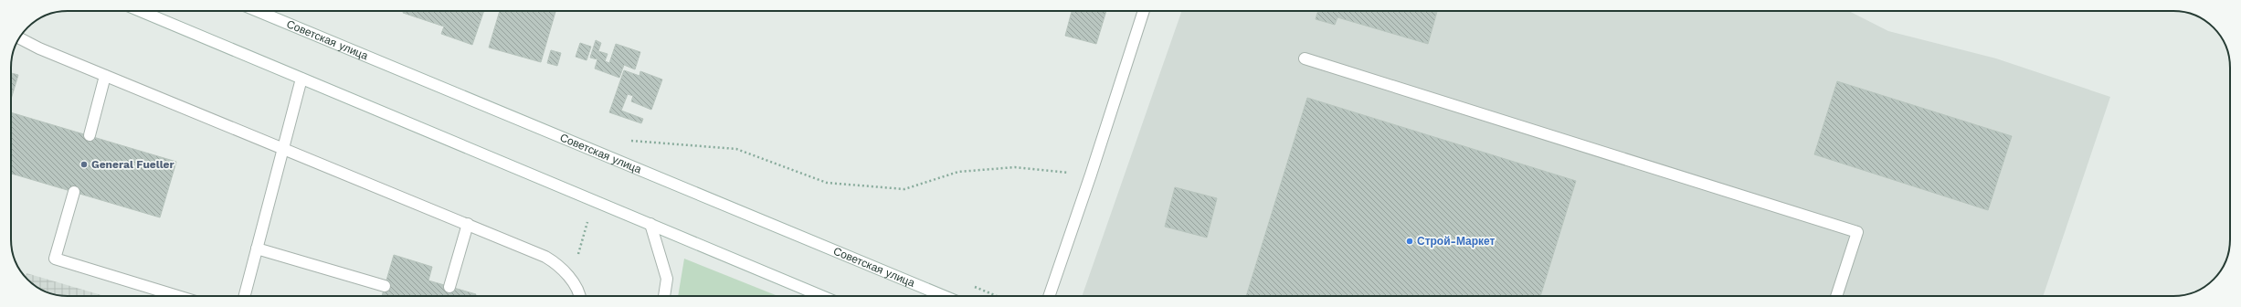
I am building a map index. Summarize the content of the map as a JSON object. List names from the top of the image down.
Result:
{
  "streets": {
    "main road": ["Советская улица"]
  },
  "places": ["General Fueller", "Строй-Маркет"]
}
